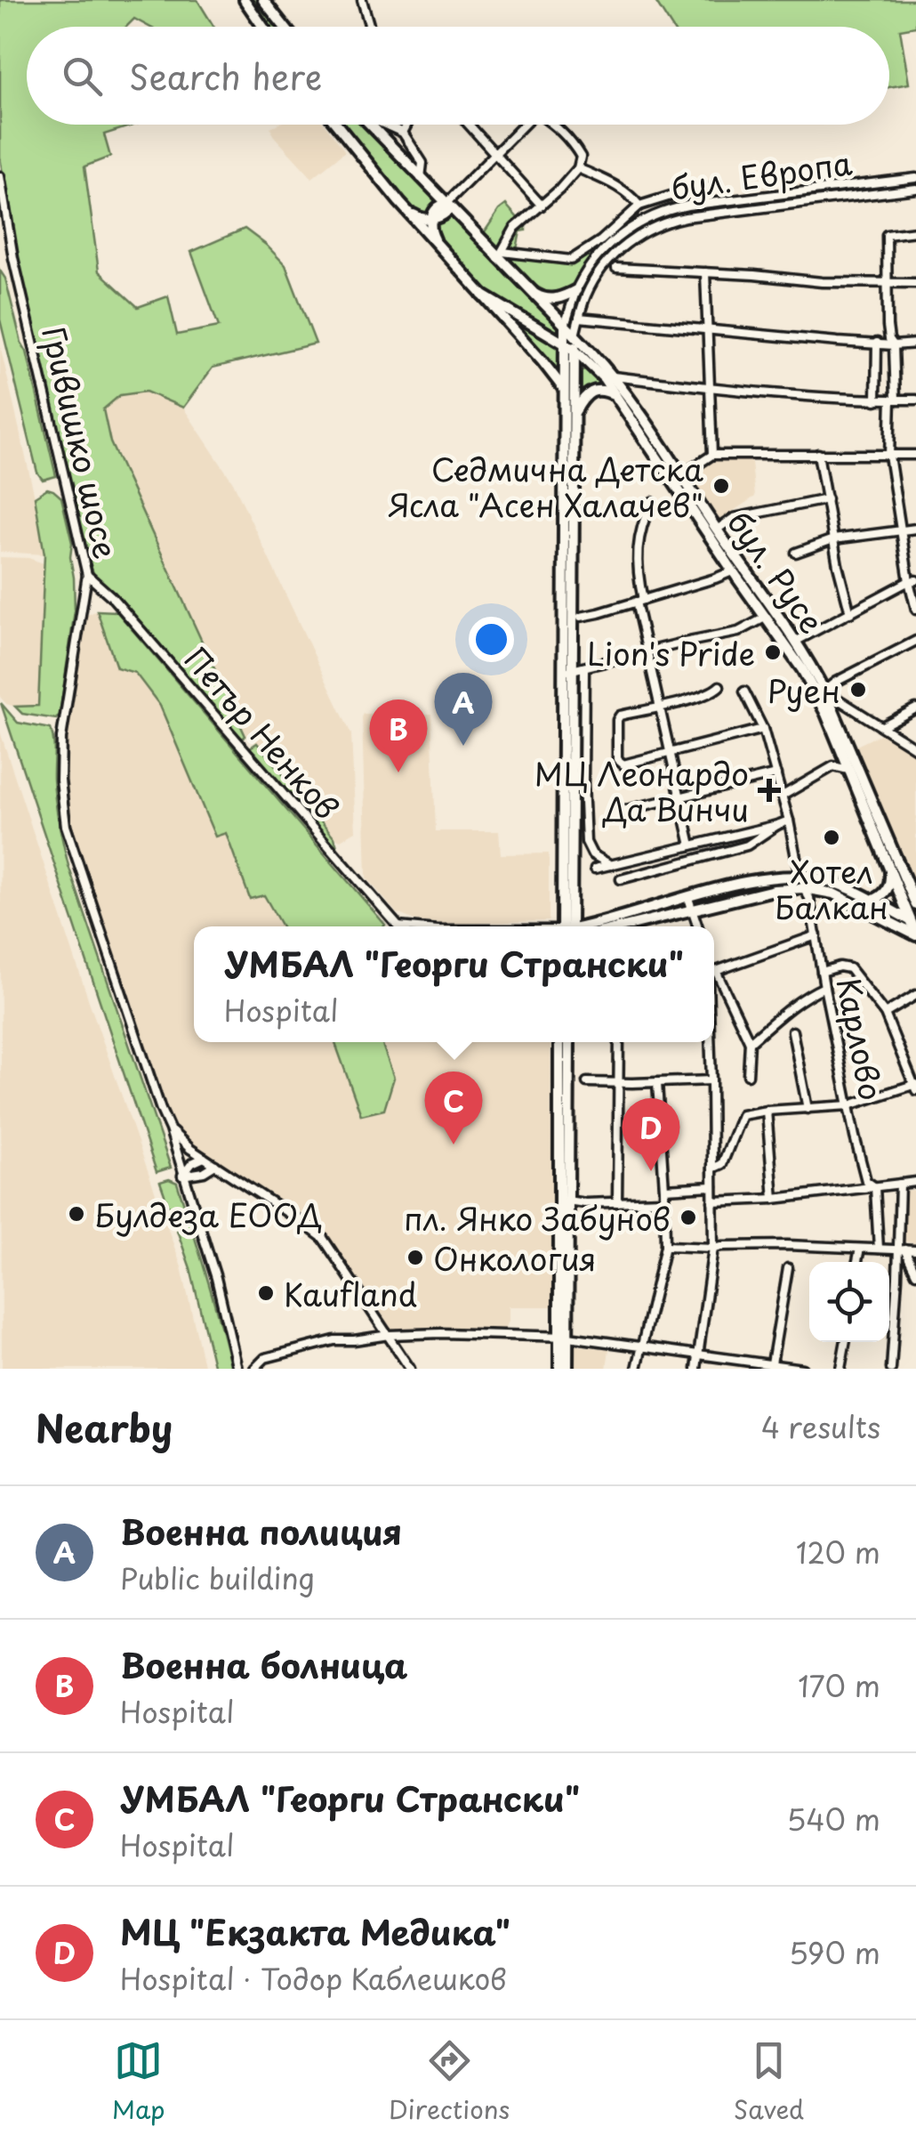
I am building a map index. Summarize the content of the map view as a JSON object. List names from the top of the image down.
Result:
{
  "streets": {
    "main road": ["бул. Русе"],
    "street": [
      "бул. Европа",
      "Гривишко шосе",
      "Петър Ненков",
      "Карлово"
    ]
  },
  "crossings": [
    ["бул. Европа", "бул. Русе"],
    ["Гривишко шосе", "Петър Ненков"]
  ],
  "places": {
    "other": [
      "Седмична Детска Ясла \"Асен Халачев\"",
      "Lion's Pride",
      "Руен",
      "Хотел Балкан",
      "Булдеза ЕООД",
      "пл. Янко Забунов",
      "Онкология",
      "Kaufland"
    ],
    "health": ["МЦ Леонардо Да Винчи"]
  },
  "page": {
    "search": "Search here",
    "pins": [
      "A",
      "B",
      "C",
      "D"
    ],
    "popup": ["УМБАЛ \"Георги Странски\"", "Hospital"],
    "heading": ["Nearby", "4 results"],
    "list": [
      {
        "mark": "A",
        "name": "Военна полиция",
        "note": "Public building",
        "value": "120 m"
      },
      {
        "mark": "B",
        "name": "Военна болница",
        "note": "Hospital",
        "value": "170 m"
      },
      {
        "mark": "C",
        "name": "УМБАЛ \"Георги Странски\"",
        "note": "Hospital",
        "value": "540 m"
      },
      {
        "mark": "D",
        "name": "МЦ \"Екзакта Медика\"",
        "note": "Hospital · Тодор Каблешков",
        "value": "590 m"
      }
    ],
    "nav": ["Map", "Directions", "Saved"]
  }
}
